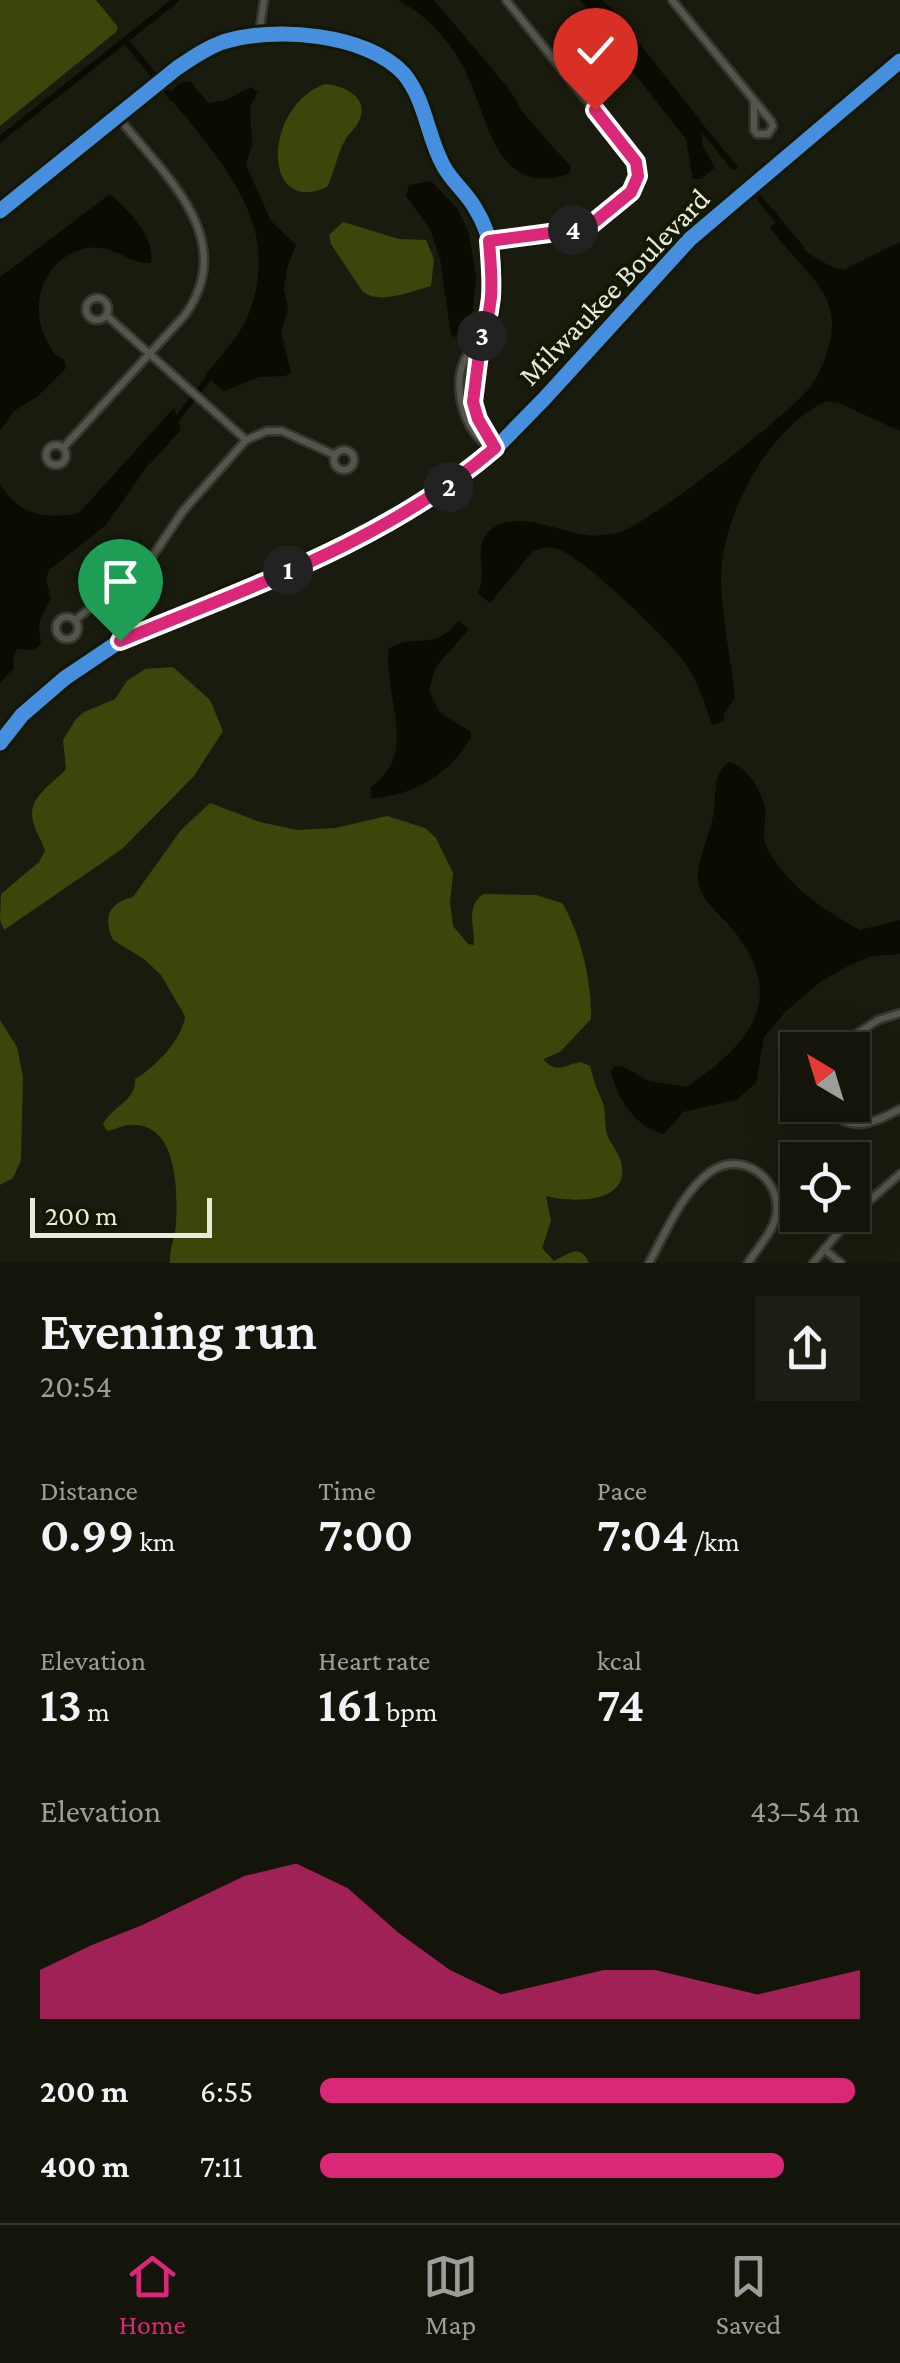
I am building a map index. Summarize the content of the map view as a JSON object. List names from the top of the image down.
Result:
{
  "streets": {
    "street": ["Milwaukee Boulevard"]
  },
  "scale_bar": "200 m",
  "north": "top left",
  "page": {
    "pins": [
      "4",
      "3",
      "2",
      "1"
    ],
    "scale": "200 m",
    "heading": ["Evening run", "20:54"],
    "stats": [
      ["Distance", "0.99 km"],
      ["Time", "7:00"],
      ["Pace", "7:04 /km"],
      ["Elevation", "13 m"],
      ["Heart rate", "161 bpm"],
      ["kcal", "74"]
    ],
    "chart": ["Elevation", "43–54 m"],
    "list": [
      {
        "name": "200 m",
        "note": "6:55"
      },
      {
        "name": "400 m",
        "note": "7:11"
      }
    ],
    "tabs": ["Home", "Map", "Saved"]
  }
}
